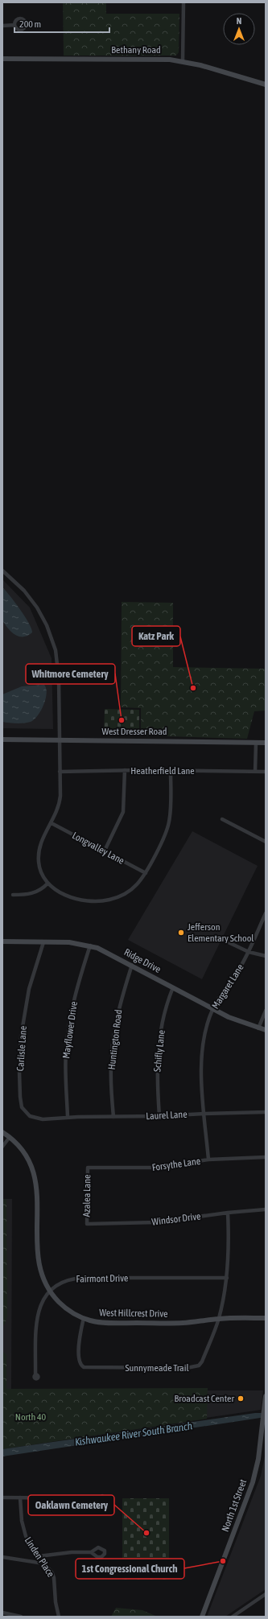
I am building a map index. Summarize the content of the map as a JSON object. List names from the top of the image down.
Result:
{
  "streets": {
    "street": [
      "Bethany Road",
      "West Dresser Road",
      "Heatherfield Lane",
      "Longvalley Lane",
      "Ridge Drive",
      "Margaret Lane",
      "Mayflower Drive",
      "Huntington Road",
      "Carlisle Lane",
      "Schifly Lane",
      "Laurel Lane",
      "Forsythe Lane",
      "Azalea Lane",
      "Windsor Drive",
      "Fairmont Drive",
      "West Hillcrest Drive",
      "Sunnymeade Trail",
      "North 1st Street",
      "Linden Place"
    ]
  },
  "crossings": [
    ["Ridge Drive", "Margaret Lane"],
    ["Ridge Drive", "Mayflower Drive"],
    ["Ridge Drive", "Huntington Road"],
    ["Ridge Drive", "Carlisle Lane"],
    ["Ridge Drive", "Schifly Lane"],
    ["Margaret Lane", "Laurel Lane"],
    ["Margaret Lane", "Forsythe Lane"],
    ["Mayflower Drive", "Carlisle Lane"],
    ["Mayflower Drive", "Laurel Lane"],
    ["Huntington Road", "Laurel Lane"],
    ["Carlisle Lane", "Laurel Lane"],
    ["Schifly Lane", "Laurel Lane"],
    ["Forsythe Lane", "Azalea Lane"],
    ["Azalea Lane", "Windsor Drive"],
    ["Windsor Drive", "Sunnymeade Trail"],
    ["Fairmont Drive", "West Hillcrest Drive"],
    ["Fairmont Drive", "Sunnymeade Trail"],
    ["West Hillcrest Drive", "Sunnymeade Trail"]
  ],
  "water": ["Kishwaukee River South Branch"],
  "parks": ["North 40"],
  "places": [
    "Katz Park",
    "Whitmore Cemetery",
    "Jefferson Elementary School",
    "Broadcast Center",
    "Oaklawn Cemetery",
    "1st Congressional Church"
  ],
  "scale_bar": "200 m",
  "north": "top"
}
